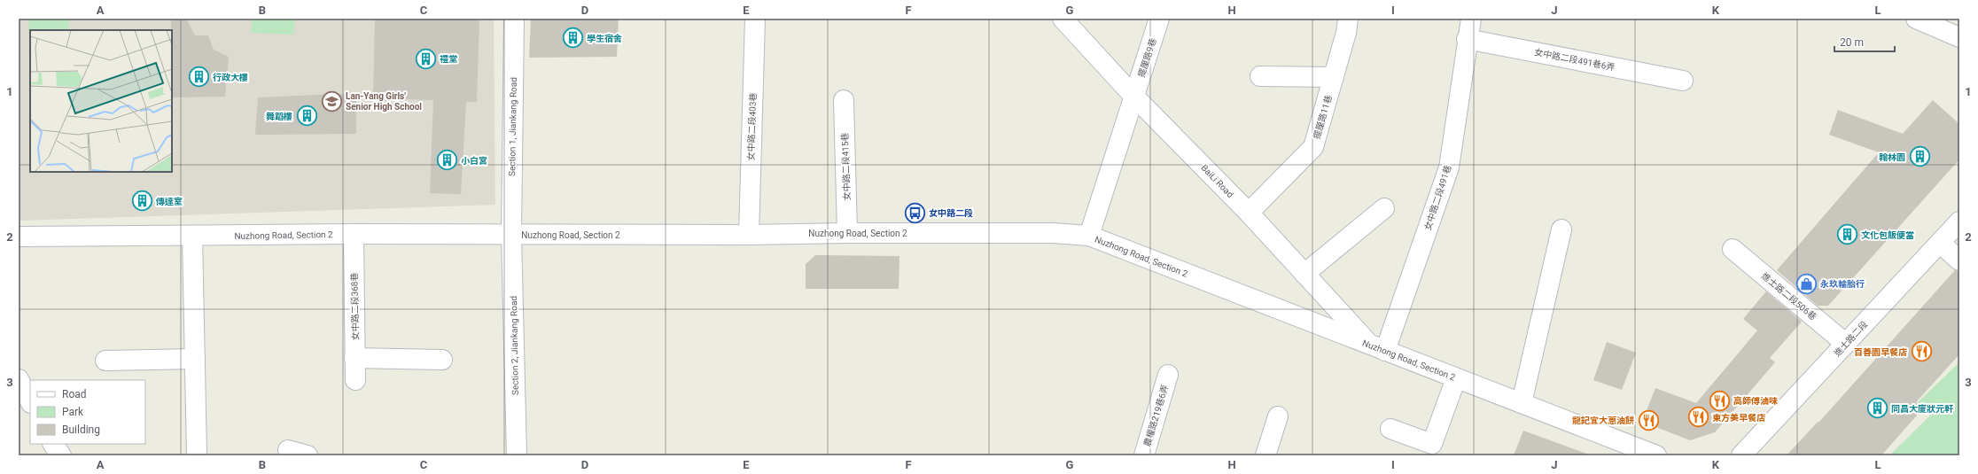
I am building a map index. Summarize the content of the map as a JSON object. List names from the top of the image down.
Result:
{
  "streets": {
    "street": [
      "擺厘路9巷",
      "女中路二段491巷6弄",
      "擺厘路11巷",
      "Section 1, Jiankang Road",
      "女中路二段403巷",
      "女中路二段415巷",
      "BaiLi Road",
      "女中路二段491巷",
      "Nuzhong Road, Section 2",
      "進士路二段506巷",
      "女中路二段368巷",
      "進士路二段",
      "Section 2, Jiankang Road",
      "農權路219巷6弄"
    ]
  },
  "crossings": [
    ["擺厘路9巷", "BaiLi Road"],
    ["擺厘路9巷", "Nuzhong Road, Section 2"],
    ["女中路二段491巷6弄", "女中路二段491巷"],
    ["擺厘路11巷", "BaiLi Road"],
    ["Section 1, Jiankang Road", "Nuzhong Road, Section 2"],
    ["Section 1, Jiankang Road", "Section 2, Jiankang Road"],
    ["女中路二段403巷", "Nuzhong Road, Section 2"],
    ["女中路二段415巷", "Nuzhong Road, Section 2"],
    ["BaiLi Road", "女中路二段491巷"],
    ["BaiLi Road", "Nuzhong Road, Section 2"],
    ["女中路二段491巷", "Nuzhong Road, Section 2"],
    ["Nuzhong Road, Section 2", "女中路二段368巷"],
    ["Nuzhong Road, Section 2", "Section 2, Jiankang Road"],
    ["進士路二段506巷", "進士路二段"]
  ],
  "places": {
    "building": [
      "學生宿舍",
      "禮堂",
      "行政大樓",
      "舞蹈樓",
      "翰林園",
      "小白宮",
      "傳達室",
      "文化包飯便當",
      "同昌大廈狀元軒"
    ],
    "school or university": ["Lan-Yang Girls' Senior High School"],
    "bus stop": ["女中路二段"],
    "shop": ["永玖輪胎行"],
    "restaurant": [
      "百善園早餐店",
      "高師傅滷味",
      "東方美早餐店",
      "龍記宜大蔥油餅"
    ]
  },
  "legend": ["Road", "Park", "Building"],
  "scale_bar": "20 m",
  "grid": {
    "columns": [
      "A",
      "B",
      "C",
      "D",
      "E",
      "F",
      "G",
      "H",
      "I",
      "J",
      "K",
      "L"
    ],
    "rows": ["1", "2", "3"]
  }
}
